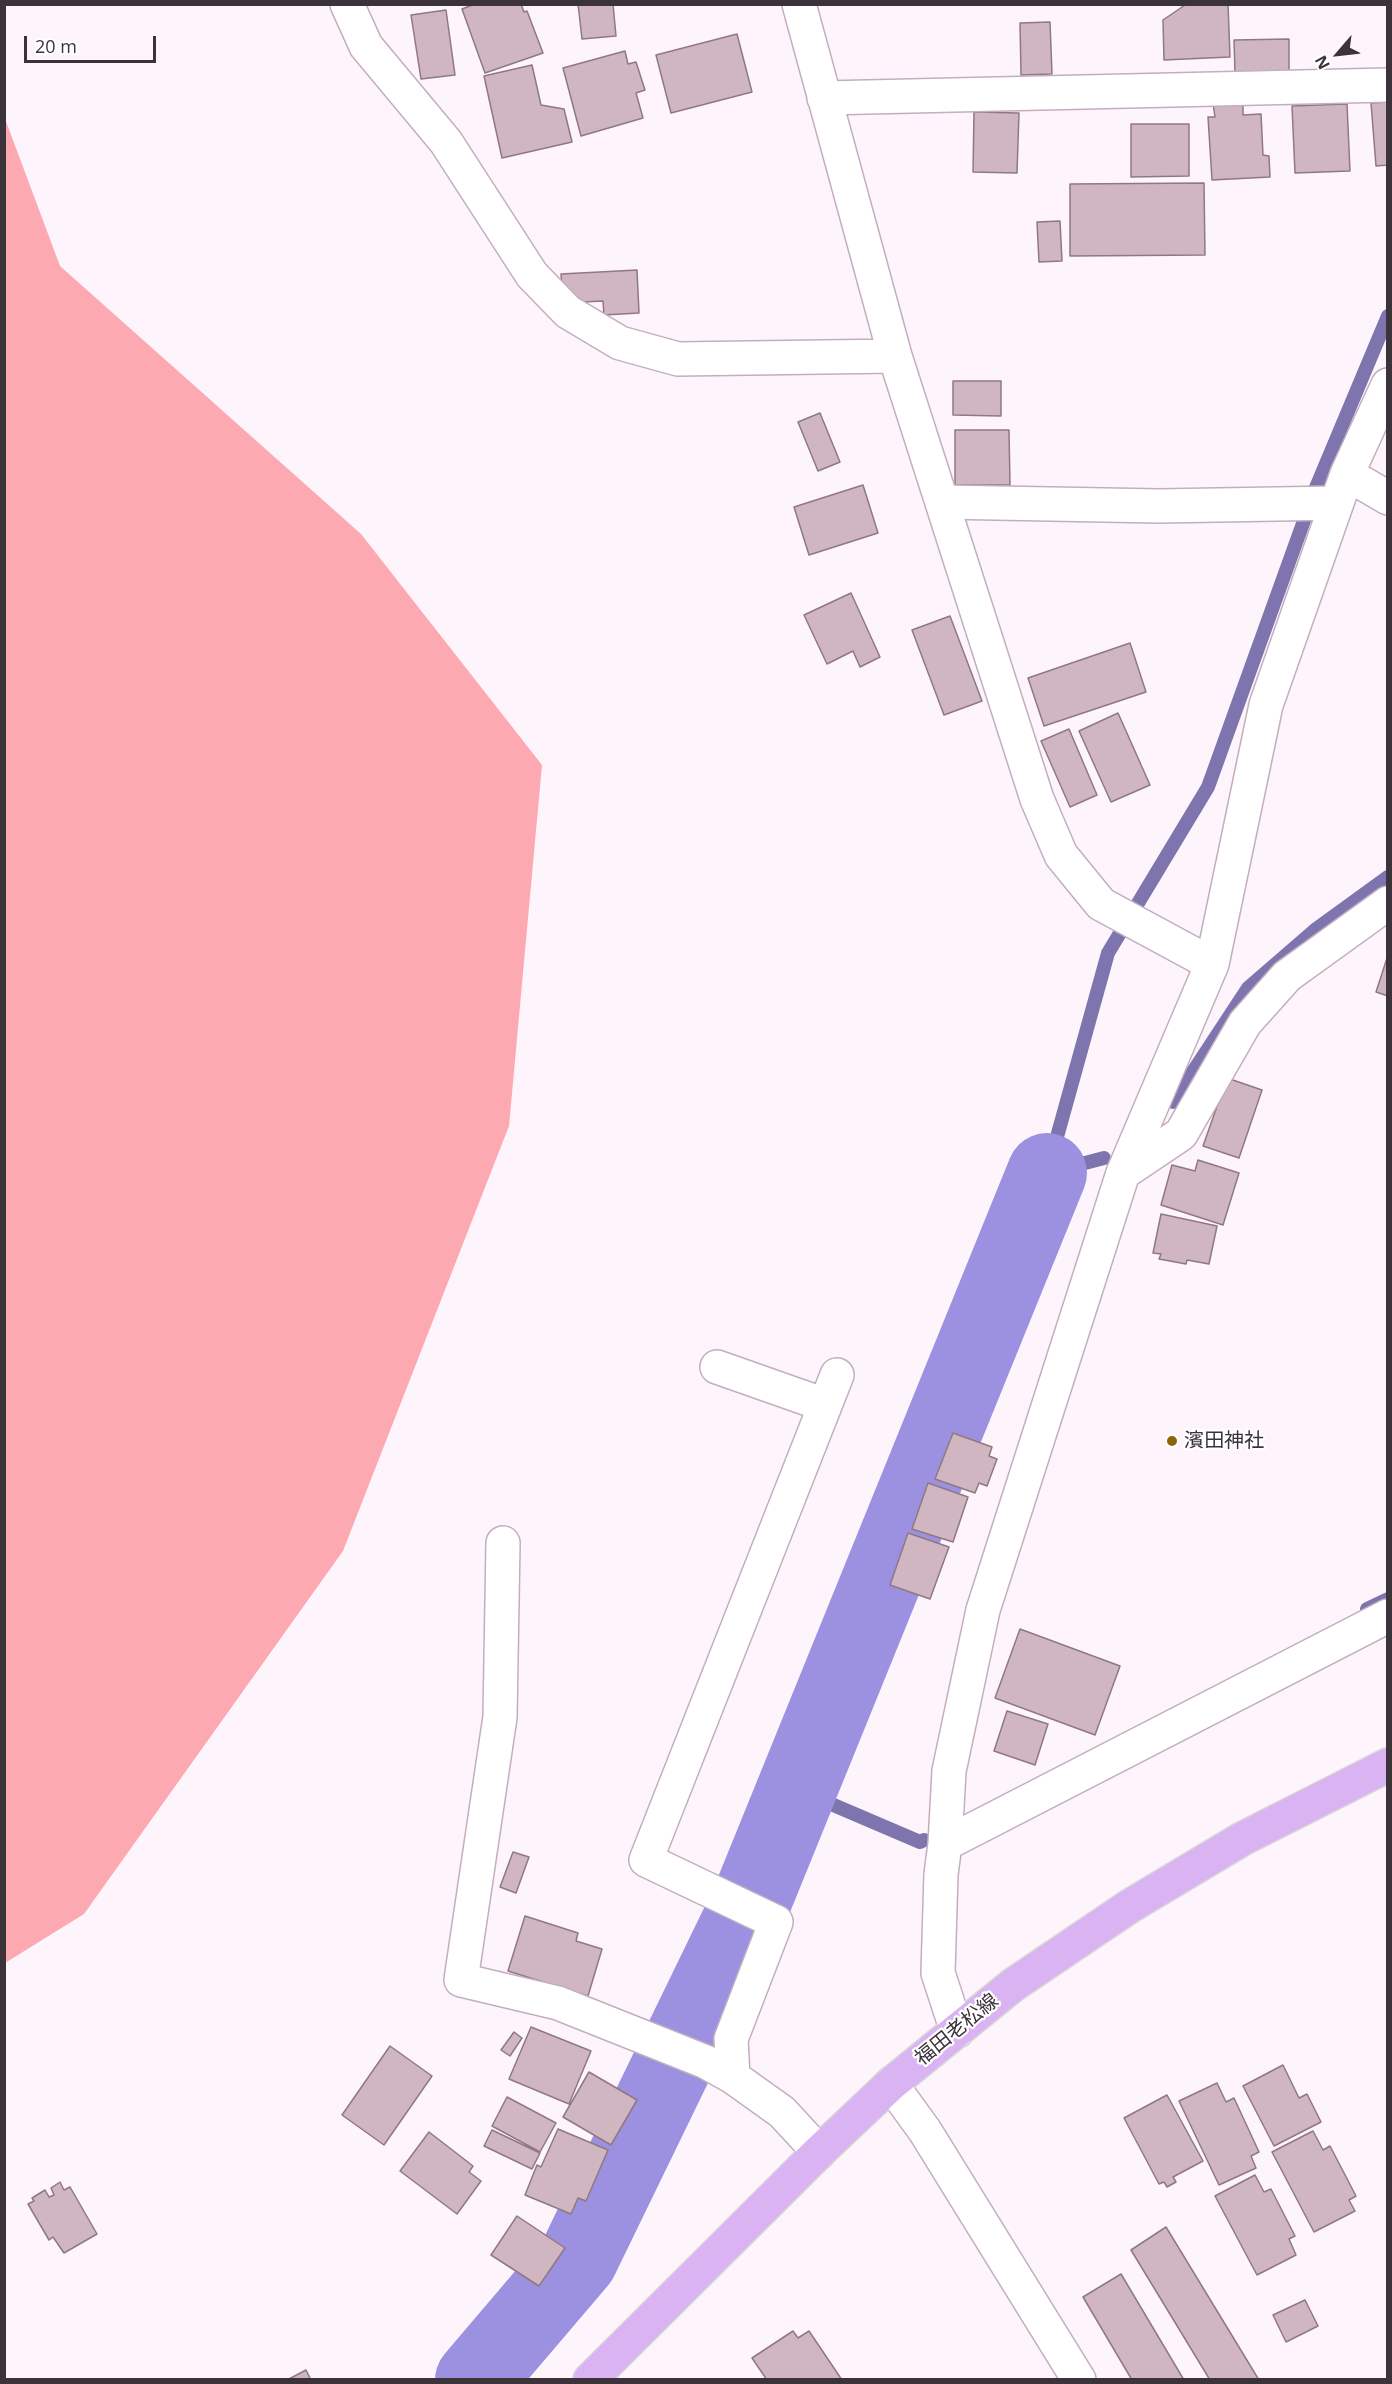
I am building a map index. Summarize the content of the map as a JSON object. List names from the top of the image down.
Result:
{
  "streets": {
    "main road": ["福田老松線"]
  },
  "places": ["濱田神社"],
  "scale_bar": "20 m",
  "north": "bottom left"
}
